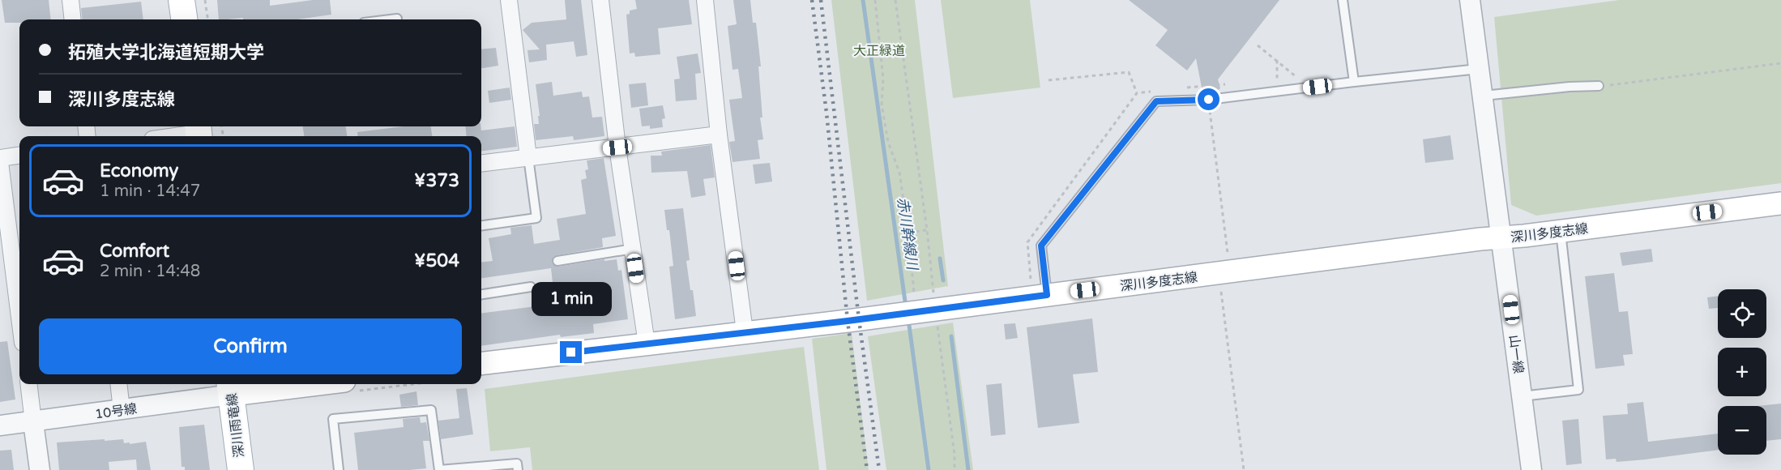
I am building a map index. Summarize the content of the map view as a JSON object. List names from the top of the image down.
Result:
{
  "streets": {
    "main road": ["深川多度志線", "深川雨竜線"],
    "street": ["山一線", "10号線"]
  },
  "crossings": [
    ["深川多度志線", "山一線"],
    ["10号線", "深川雨竜線"]
  ],
  "water": ["赤川幹線川"],
  "parks": ["大正緑道"],
  "page": {
    "banner": ["拓殖大学北海道短期大学", "深川多度志線"],
    "list": [
      {
        "name": "Economy",
        "note": "1 min · 14:47",
        "value": "¥373"
      },
      {
        "name": "Comfort",
        "note": "2 min · 14:48",
        "value": "¥504"
      }
    ],
    "bubble": "1 min",
    "map_buttons": ["+", "−"],
    "buttons": "Confirm"
  }
}
